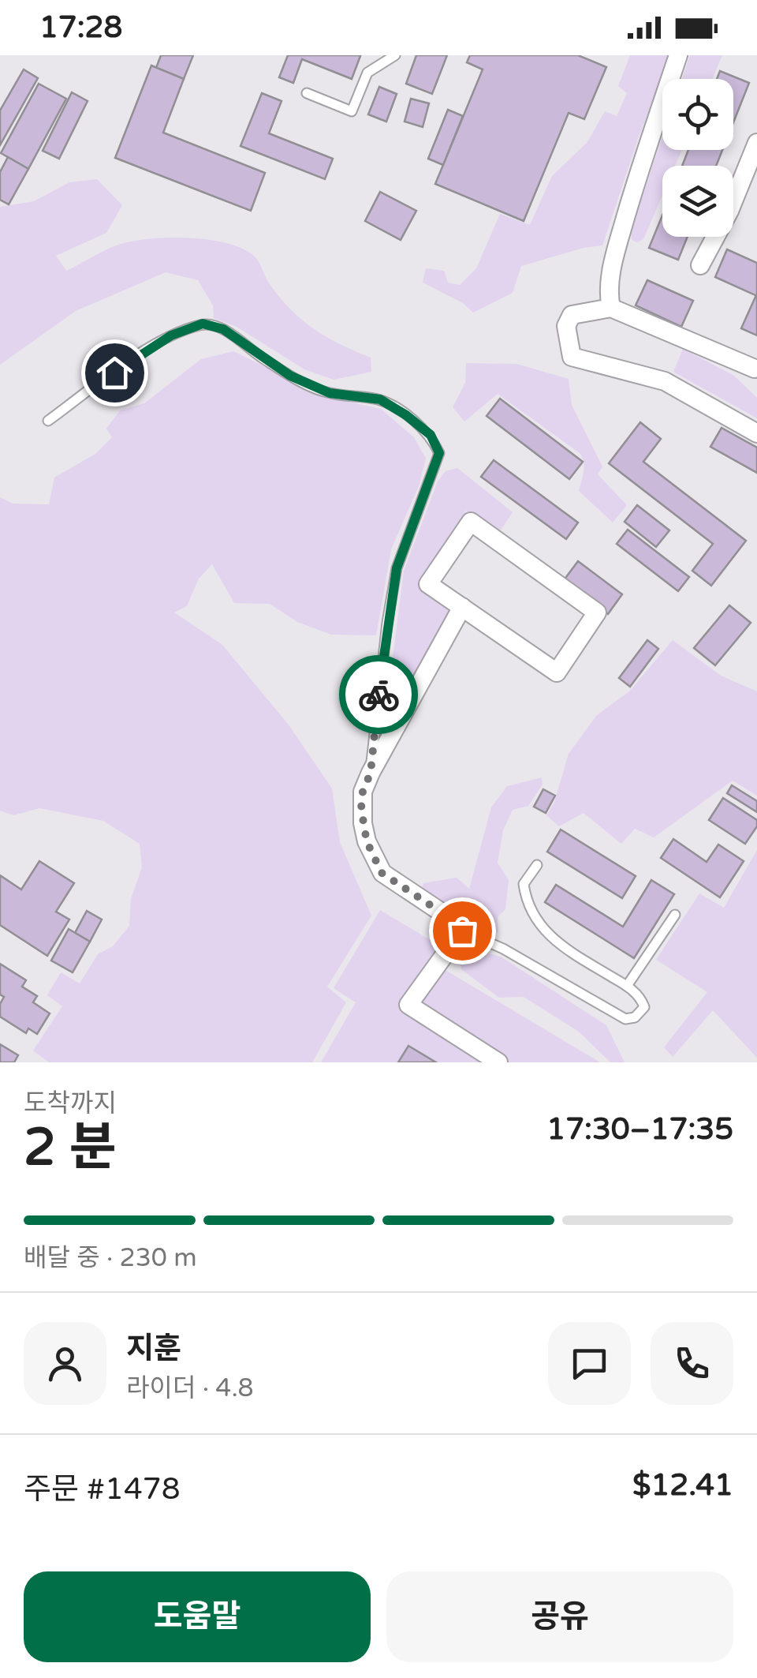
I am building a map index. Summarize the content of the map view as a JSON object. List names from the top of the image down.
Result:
{
  "page": {
    "status": "17:28",
    "heading": ["2 분", "도착까지", "17:30–17:35"],
    "panel": [
      "지훈",
      "라이더 · 4.8",
      "주문 #1478",
      "$12.41"
    ],
    "bar": "배달 중 · 230 m",
    "buttons": ["도움말", "공유"]
  }
}
